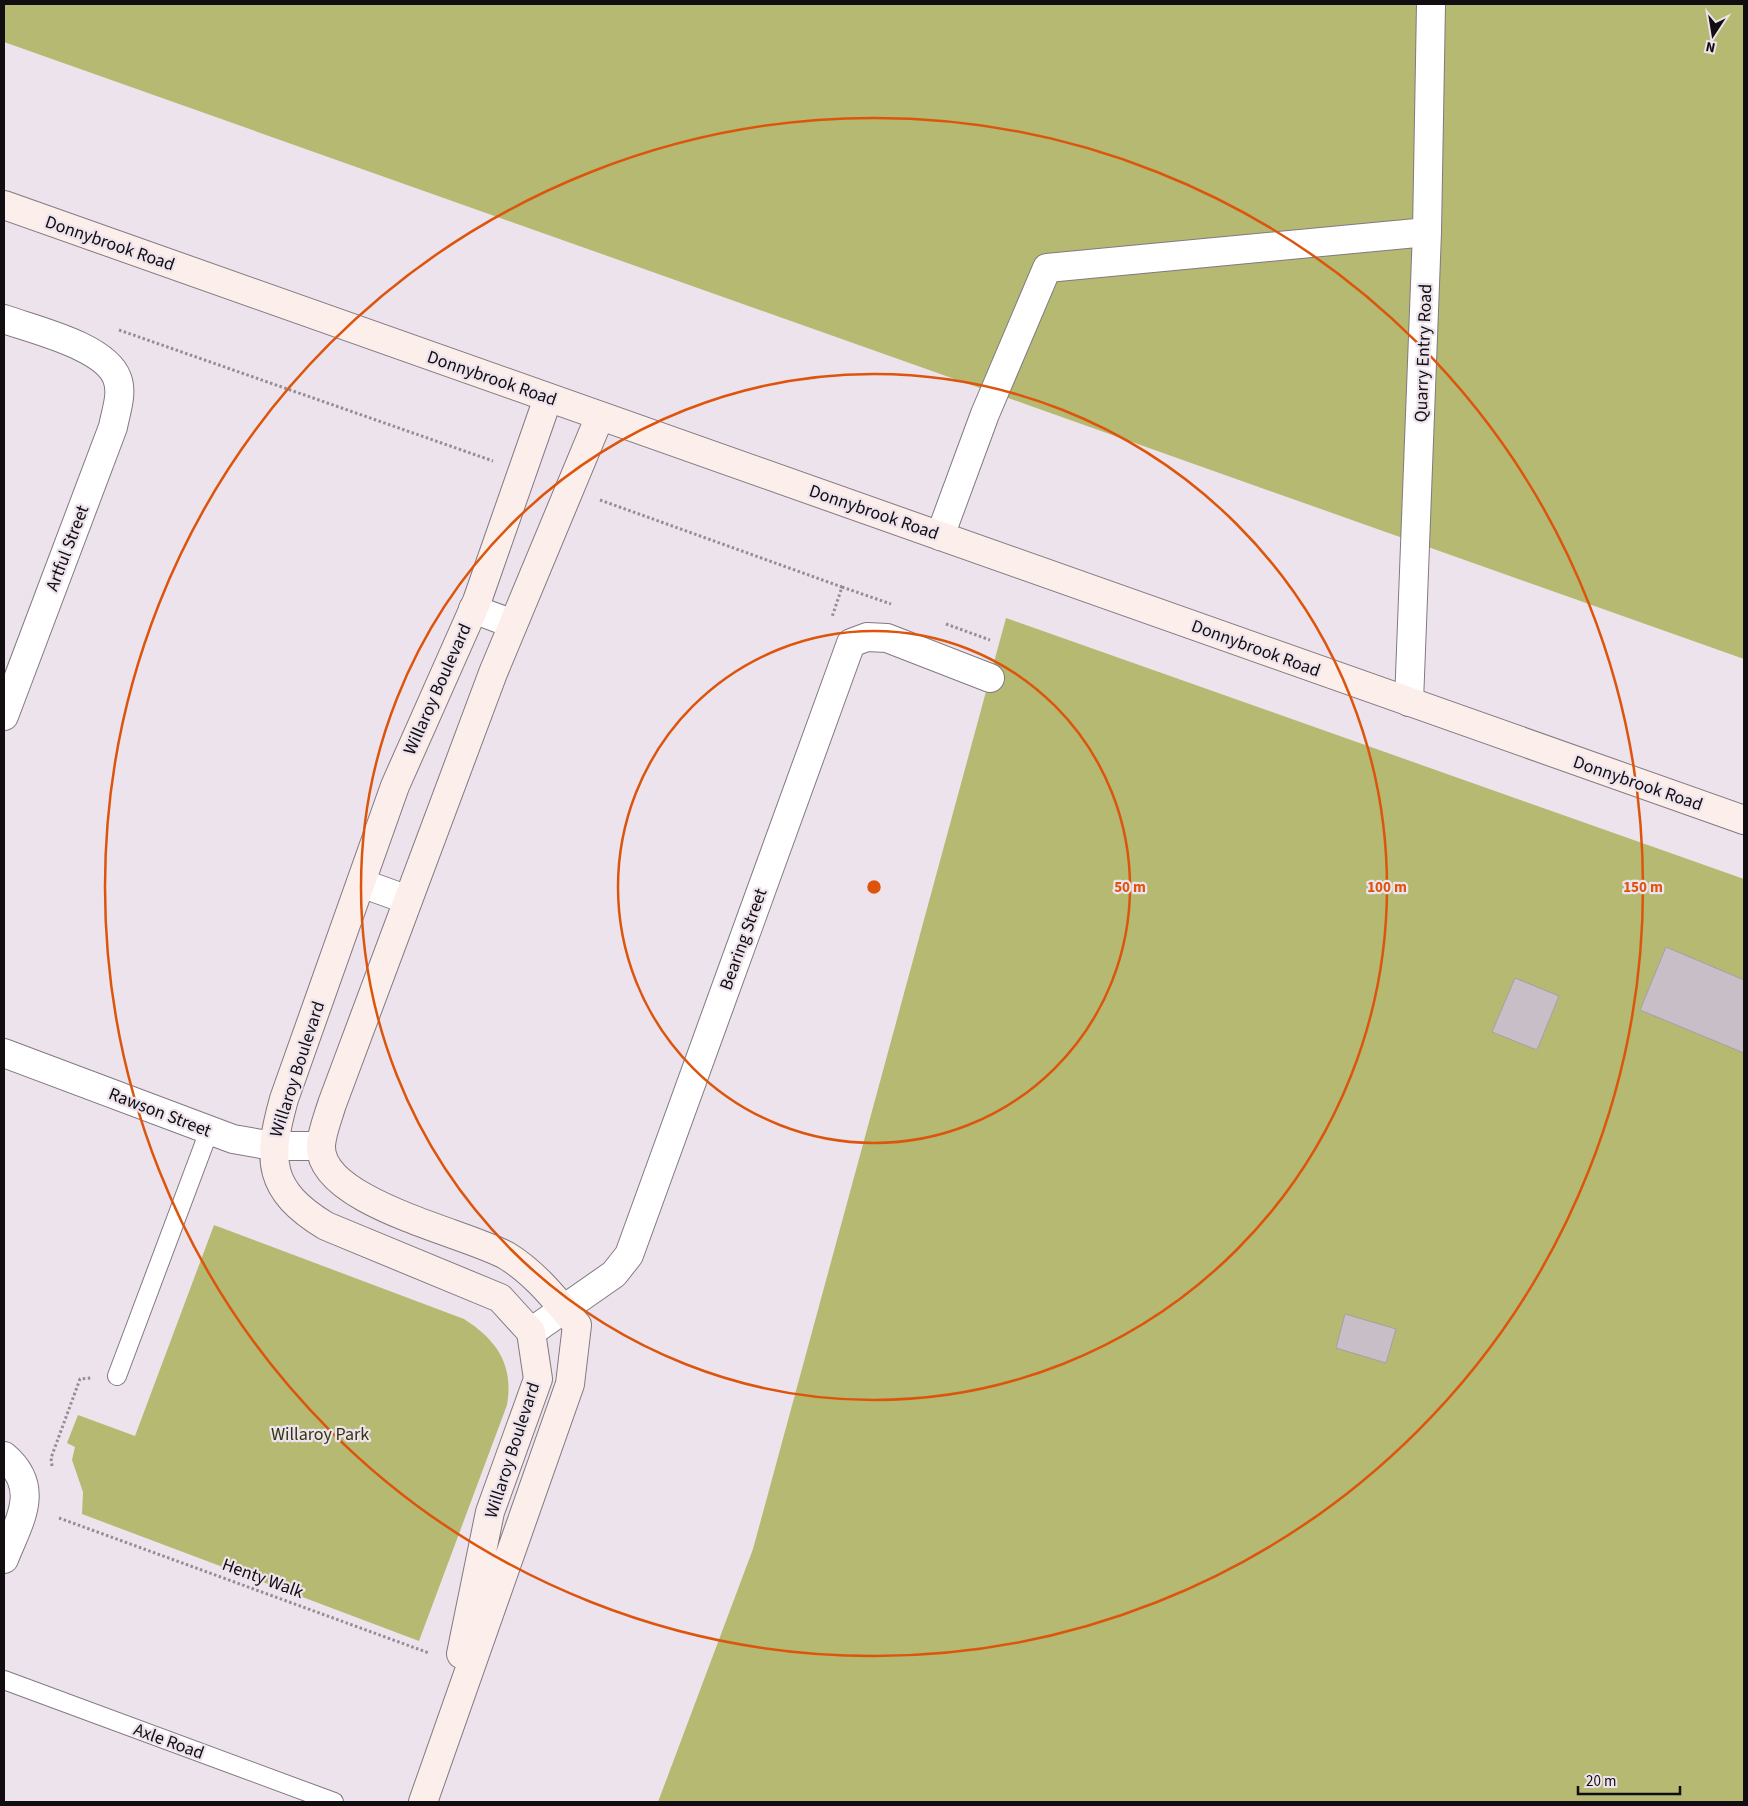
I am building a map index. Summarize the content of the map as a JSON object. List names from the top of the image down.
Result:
{
  "streets": {
    "street": [
      "Donnybrook Road",
      "Quarry Entry Road",
      "Artful Street",
      "Willaroy Boulevard",
      "Bearing Street",
      "Rawson Street"
    ],
    "lane": ["Axle Road"],
    "path": ["Henty Walk"]
  },
  "crossings": [
    ["Donnybrook Road", "Quarry Entry Road"],
    ["Donnybrook Road", "Willaroy Boulevard"],
    ["Willaroy Boulevard", "Bearing Street"],
    ["Willaroy Boulevard", "Rawson Street"],
    ["Willaroy Boulevard", "Henty Walk"]
  ],
  "parks": ["Willaroy Park"],
  "scale_bar": "20 m",
  "north": "bottom",
  "rings": ["50 m", "100 m", "150 m"]
}
